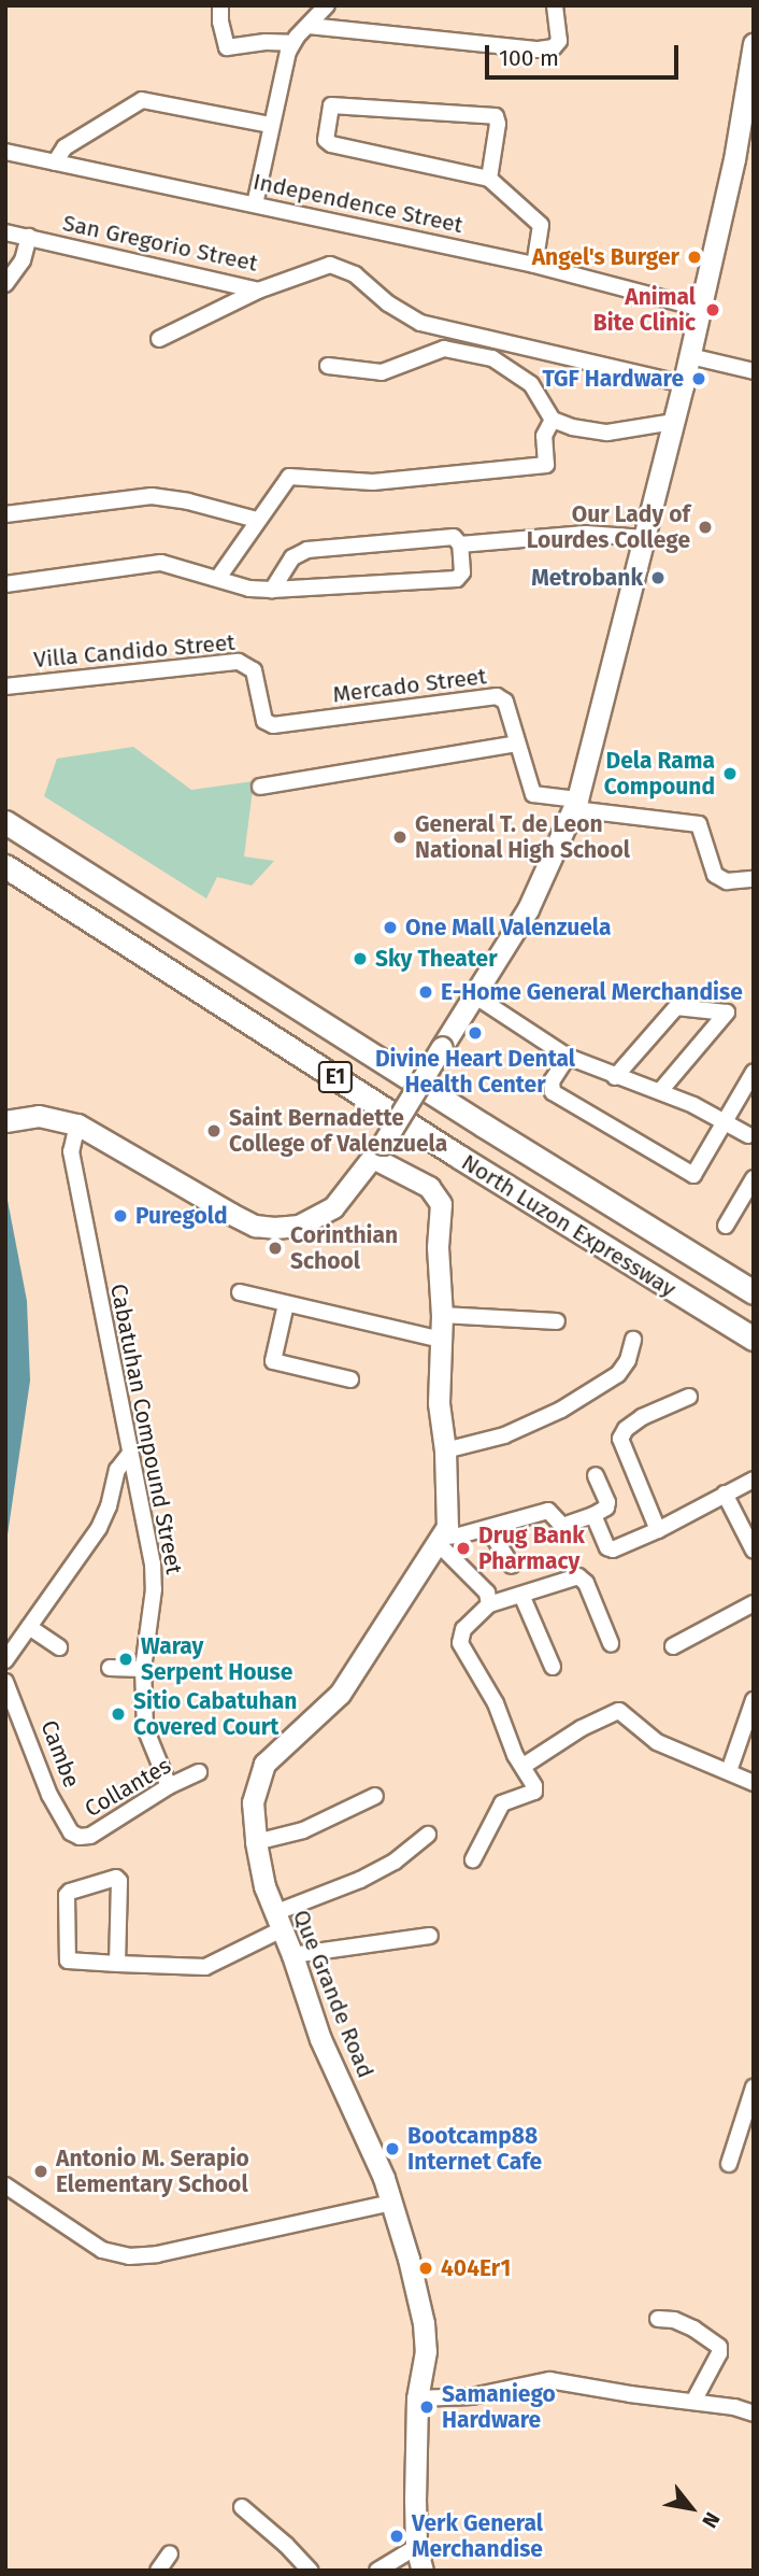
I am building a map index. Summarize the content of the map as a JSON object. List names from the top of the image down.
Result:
{
  "streets": {
    "highway": ["E1", "North Luzon Expressway"],
    "main road": ["Que Grande Road"],
    "street": [
      "Independence Street",
      "San Gregorio Street",
      "Villa Candido Street",
      "Mercado Street",
      "Cabatuhan Compound Street",
      "Cambe",
      "Collantes"
    ]
  },
  "crossings": [
    ["Villa Candido Street", "Mercado Street"],
    ["Cabatuhan Compound Street", "Collantes"],
    ["Cambe", "Collantes"]
  ],
  "places": [
    "Angel's Burger",
    "Animal Bite Clinic",
    "TGF Hardware",
    "Our Lady of Lourdes College",
    "Metrobank",
    "Dela Rama Compound",
    "General T. de Leon National High School",
    "One Mall Valenzuela",
    "Sky Theater",
    "E-Home General Merchandise",
    "Divine Heart Dental Health Center",
    "Saint Bernadette College of Valenzuela",
    "Puregold",
    "Corinthian School",
    "Drug Bank Pharmacy",
    "Waray Serpent House",
    "Sitio Cabatuhan Covered Court",
    "Bootcamp88 Internet Cafe",
    "Antonio M. Serapio Elementary School",
    "404Er1",
    "Samaniego Hardware",
    "Verk General Merchandise"
  ],
  "scale_bar": "100 m",
  "north": "bottom right"
}
